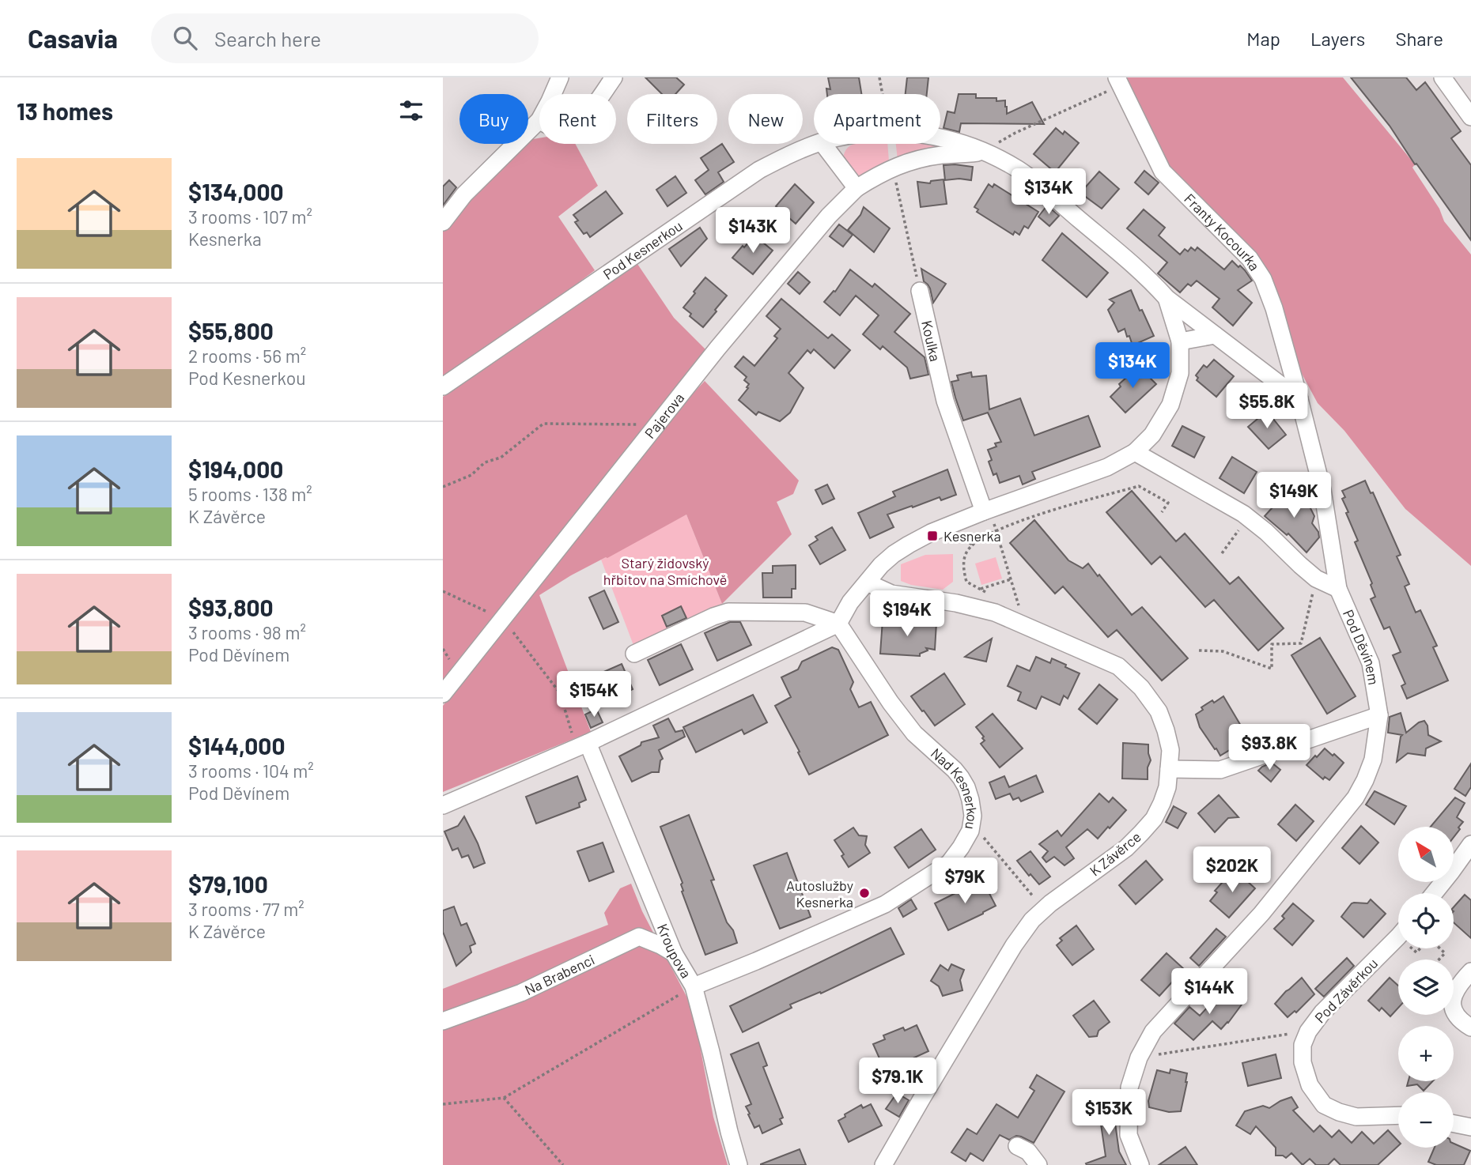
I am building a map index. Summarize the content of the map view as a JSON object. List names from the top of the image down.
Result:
{
  "streets": {
    "street": [
      "Franty Kocourka",
      "Pod Kesnerkou",
      "Koulka",
      "Pajerova",
      "Pod Děvínem",
      "Nad Kesnerkou",
      "K Závěrce",
      "Kroupova",
      "Na Brabenci",
      "Pod Závěrkou"
    ]
  },
  "crossings": [
    ["Nad Kesnerkou", "Kroupova"],
    ["Kroupova", "Na Brabenci"]
  ],
  "parks": ["Starý židovský hřbitov na Smíchově"],
  "places": {
    "transit": ["Kesnerka"],
    "other": ["Autoslužby Kesnerka"]
  },
  "north": "top left",
  "page": {
    "header": "Casavia",
    "search": "Search here",
    "nav": ["Map", "Layers", "Share"],
    "heading": "13 homes",
    "chip": [
      "Buy",
      "Rent",
      "Filters",
      "New",
      "Apartment"
    ],
    "list": [
      {
        "name": "$134,000",
        "note": "3 rooms · 107 m² · Kesnerka"
      },
      {
        "name": "$55,800",
        "note": "2 rooms · 56 m² · Pod Kesnerkou"
      },
      {
        "name": "$194,000",
        "note": "5 rooms · 138 m² · K Závěrce"
      },
      {
        "name": "$93,800",
        "note": "3 rooms · 98 m² · Pod Děvínem"
      },
      {
        "name": "$144,000",
        "note": "3 rooms · 104 m² · Pod Děvínem"
      },
      {
        "name": "$79,100",
        "note": "3 rooms · 77 m² · K Závěrce"
      }
    ],
    "price": [
      "$134K",
      "$143K",
      "$134K",
      "$55.8K",
      "$149K",
      "$194K",
      "$154K",
      "$93.8K",
      "$202K",
      "$79K",
      "$144K",
      "$79.1K",
      "$153K"
    ],
    "map_buttons": ["+", "−"]
  }
}
